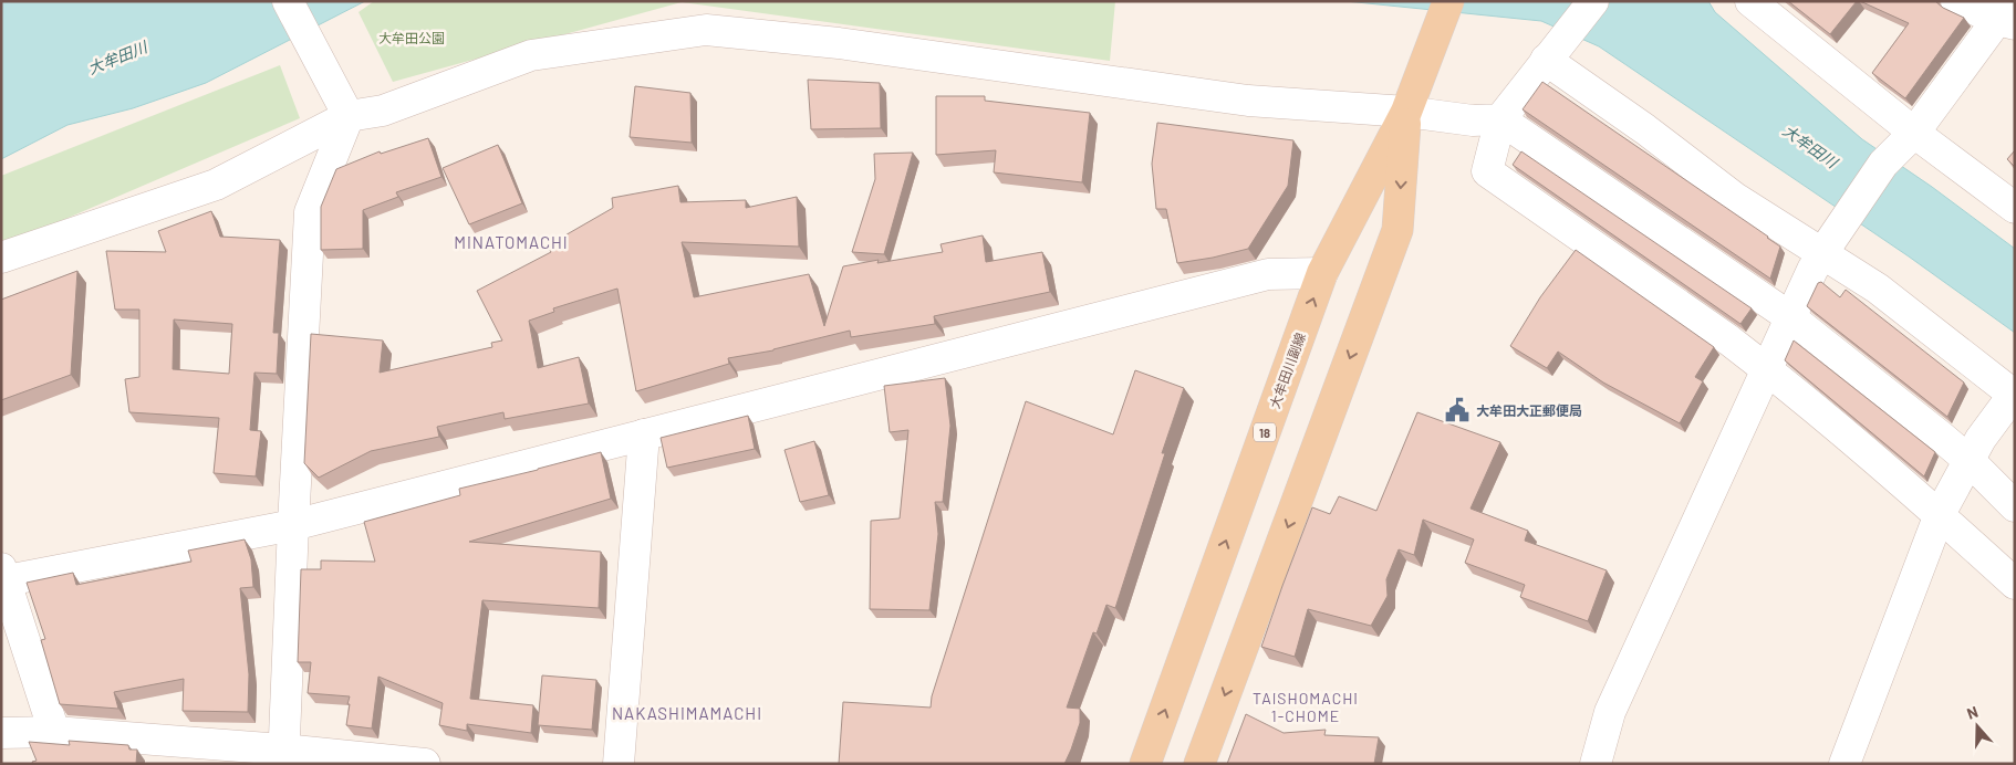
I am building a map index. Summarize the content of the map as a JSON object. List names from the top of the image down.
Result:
{
  "streets": {
    "main road": ["大牟田川副線", "18"]
  },
  "districts": ["MINATOMACHI", "TAISHOMACHI 1-CHOME", "NAKASHIMAMACHI"],
  "water": ["大牟田川"],
  "parks": ["大牟田公園"],
  "places": {
    "public building": ["大牟田大正郵便局"]
  },
  "north": "top"
}
